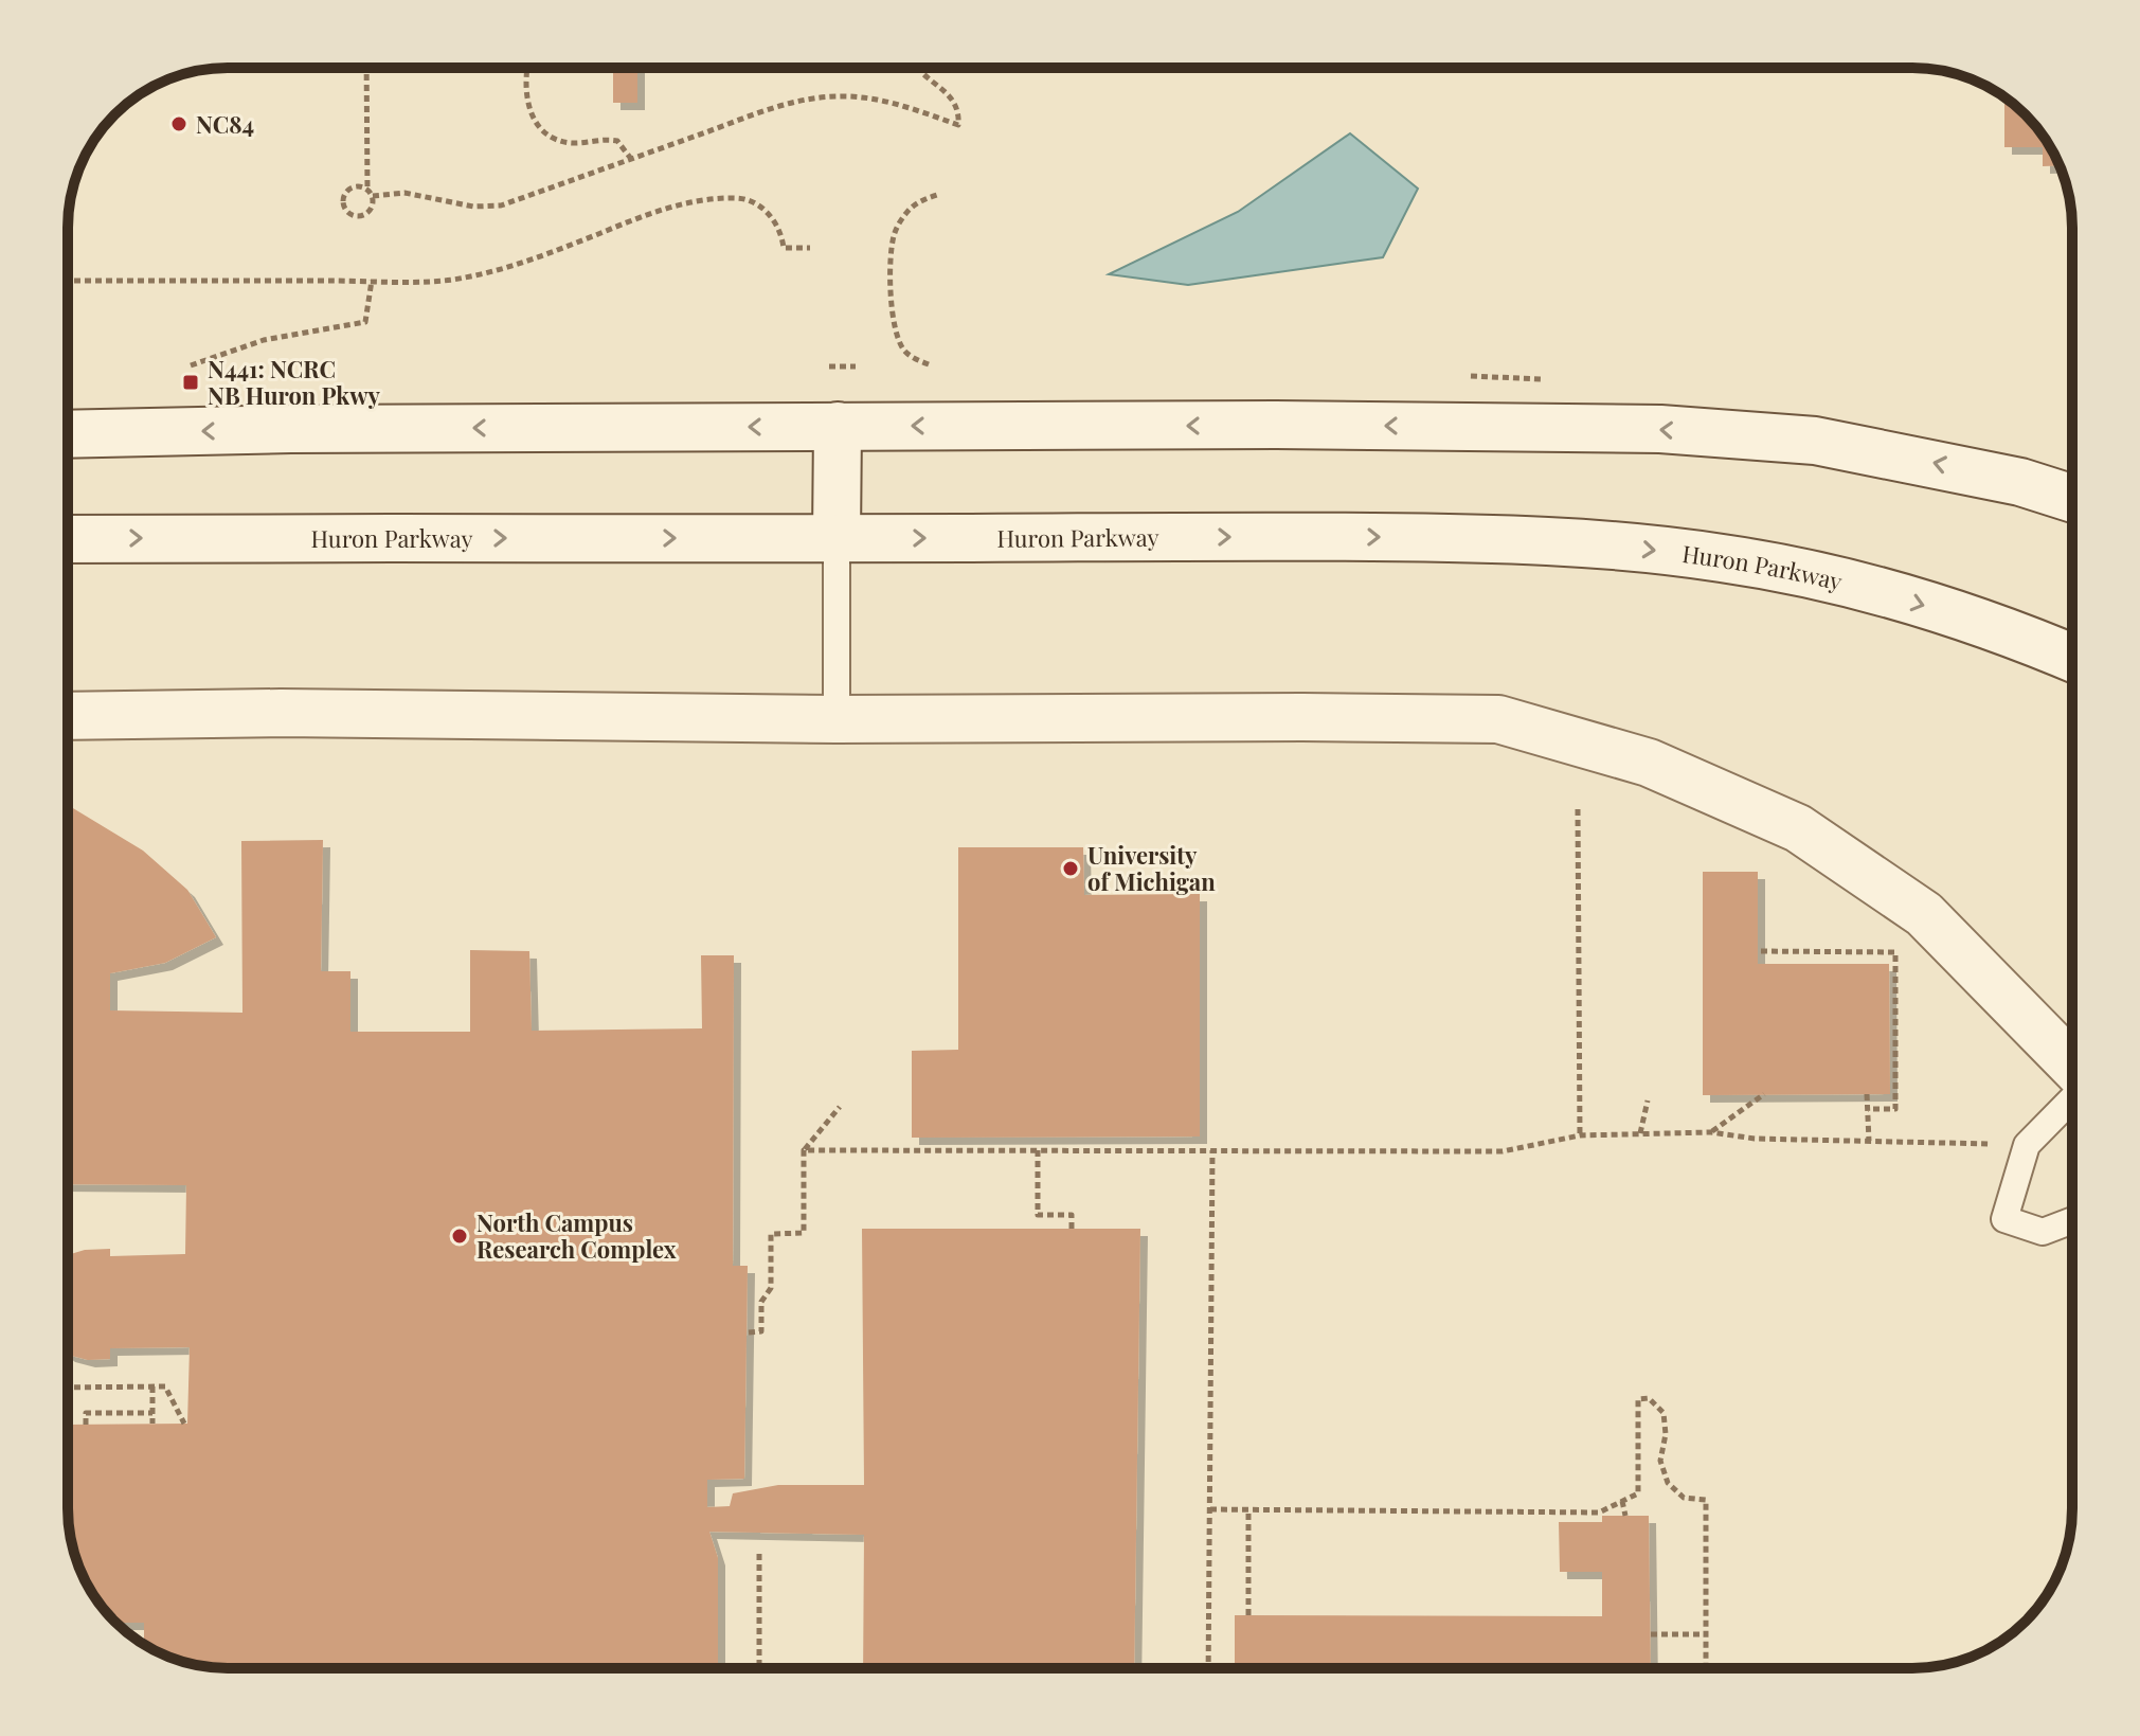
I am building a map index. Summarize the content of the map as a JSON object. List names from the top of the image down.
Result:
{
  "streets": {
    "main road": ["Huron Parkway"]
  },
  "places": {
    "other": ["NC84", "University of Michigan", "North Campus Research Complex"],
    "transit": ["N441: NCRC NB Huron Pkwy"]
  }
}
